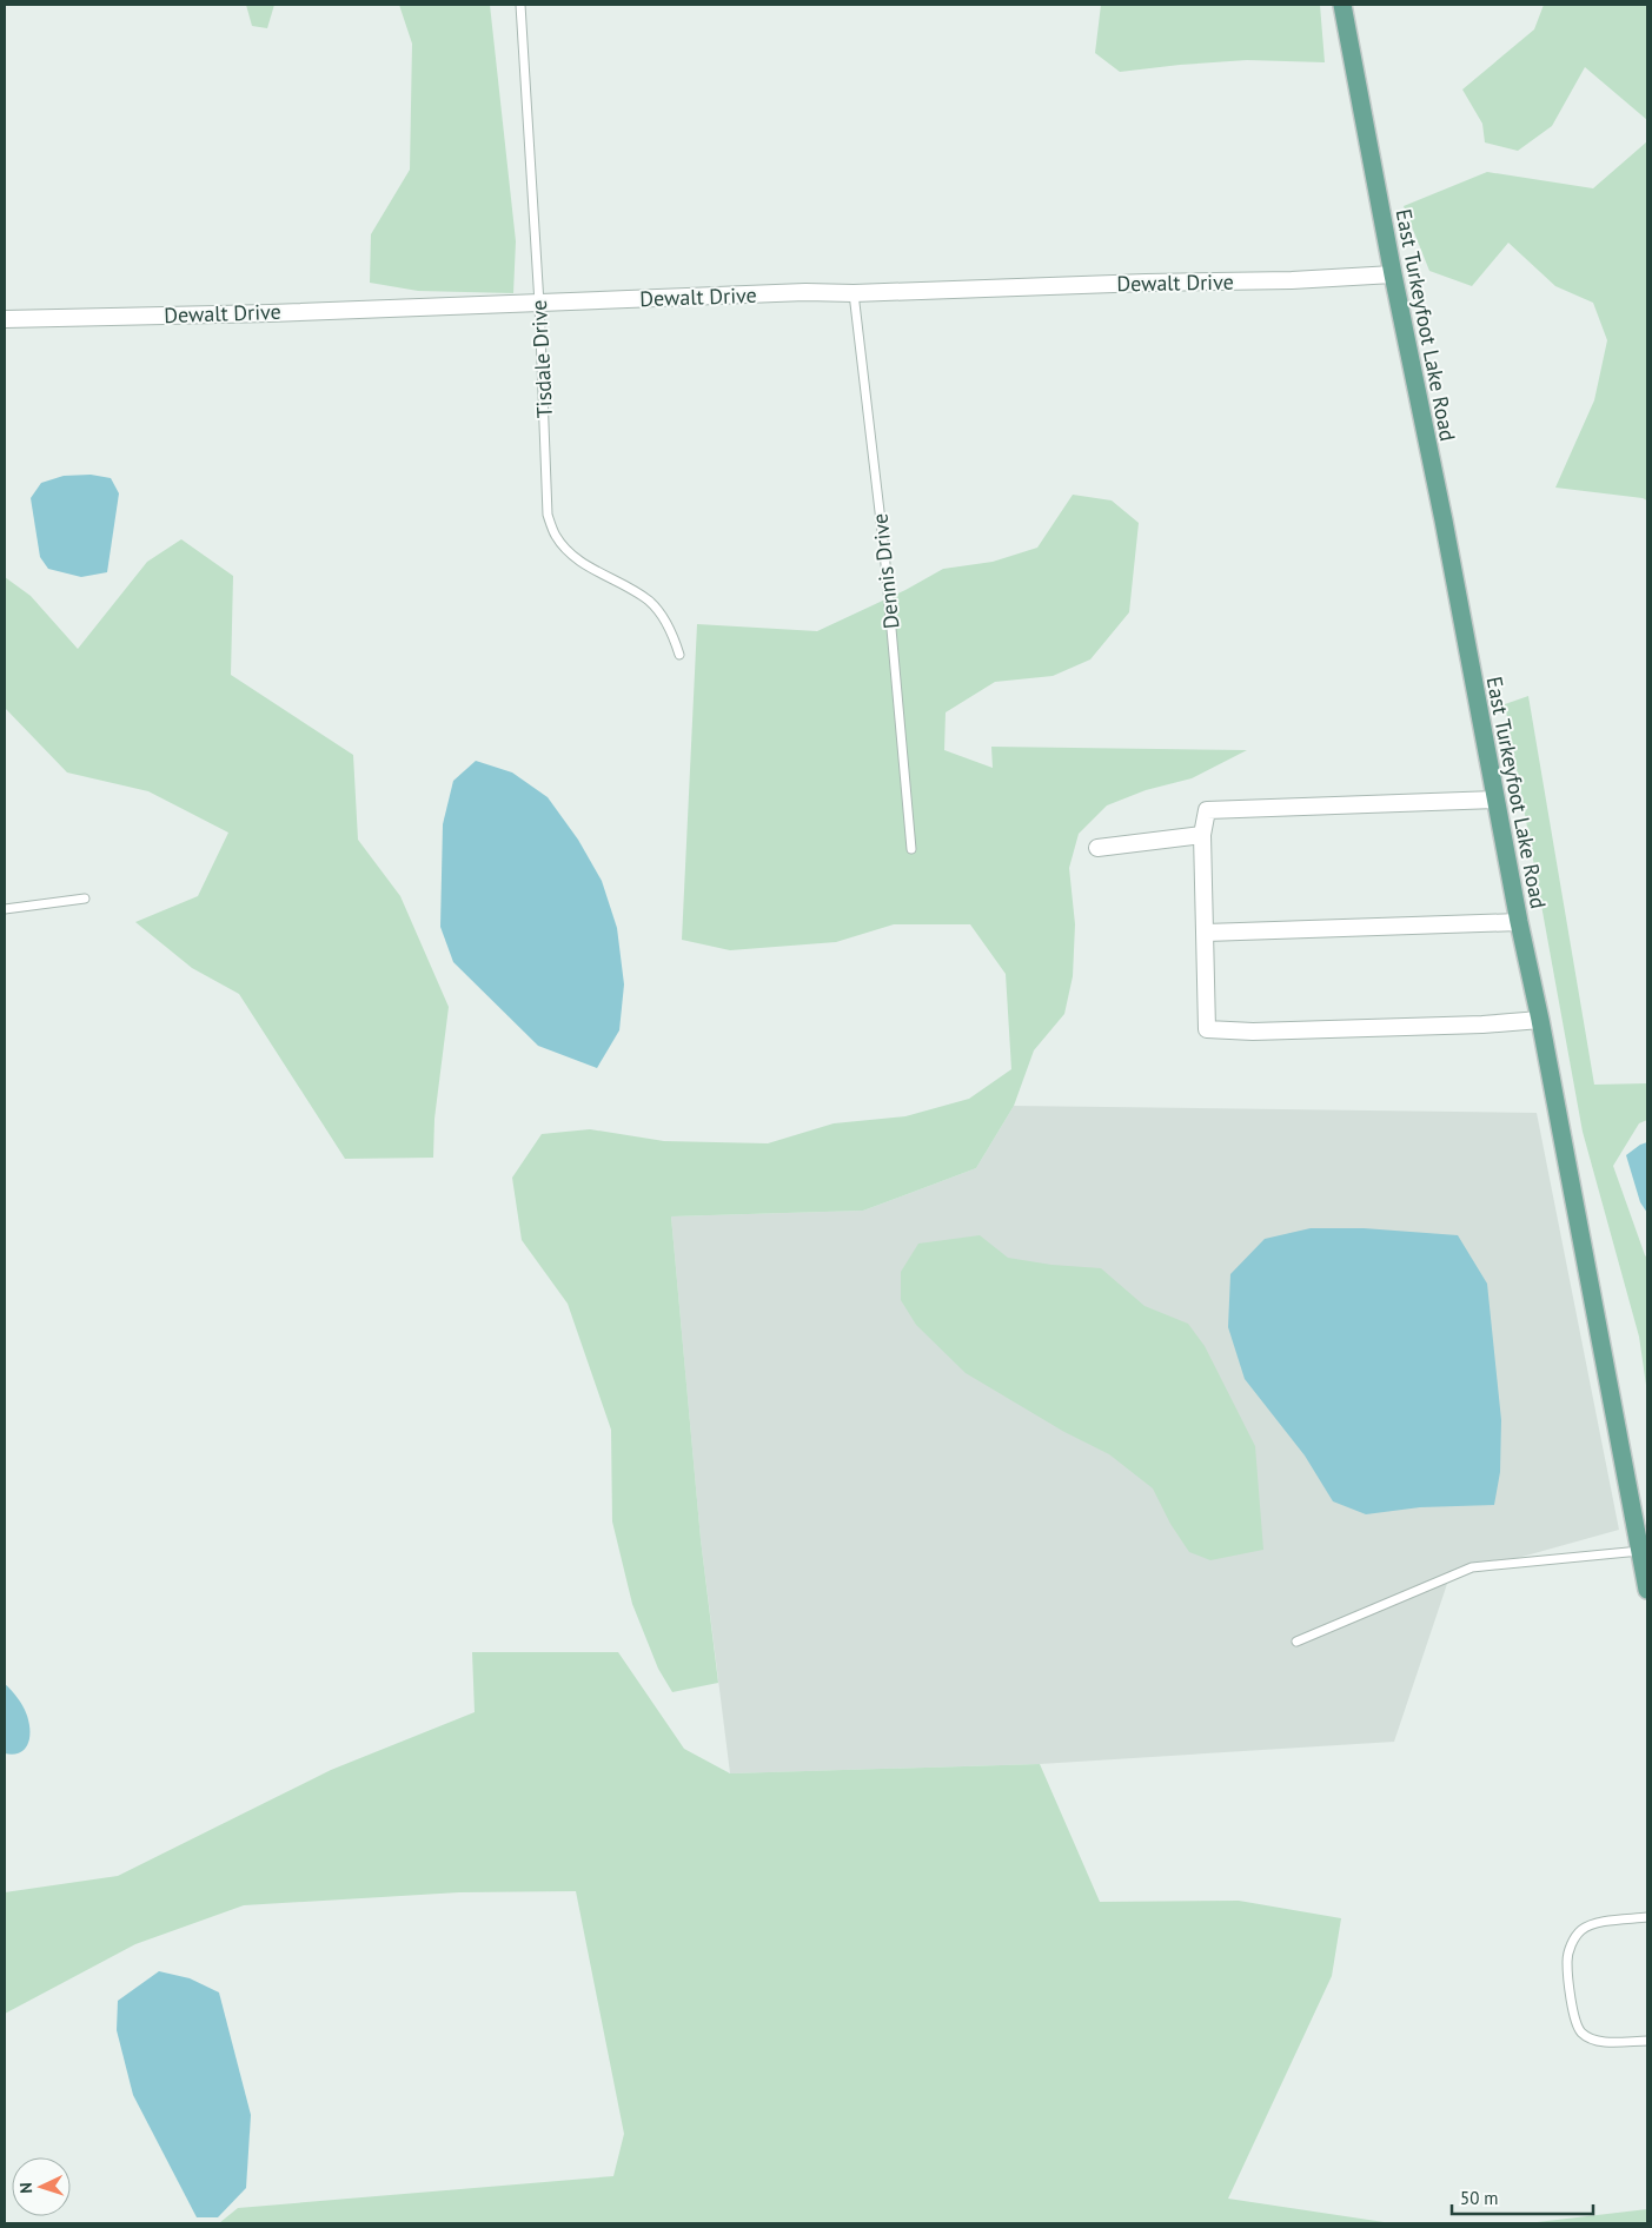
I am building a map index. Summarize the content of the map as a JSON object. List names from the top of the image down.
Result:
{
  "streets": {
    "main road": ["East Turkeyfoot Lake Road"],
    "street": ["Dewalt Drive"],
    "lane": ["Tisdale Drive", "Dennis Drive"]
  },
  "crossings": [
    ["Dewalt Drive", "East Turkeyfoot Lake Road"],
    ["Dewalt Drive", "Tisdale Drive"],
    ["Dewalt Drive", "Dennis Drive"]
  ],
  "scale_bar": "50 m",
  "north": "left"
}
